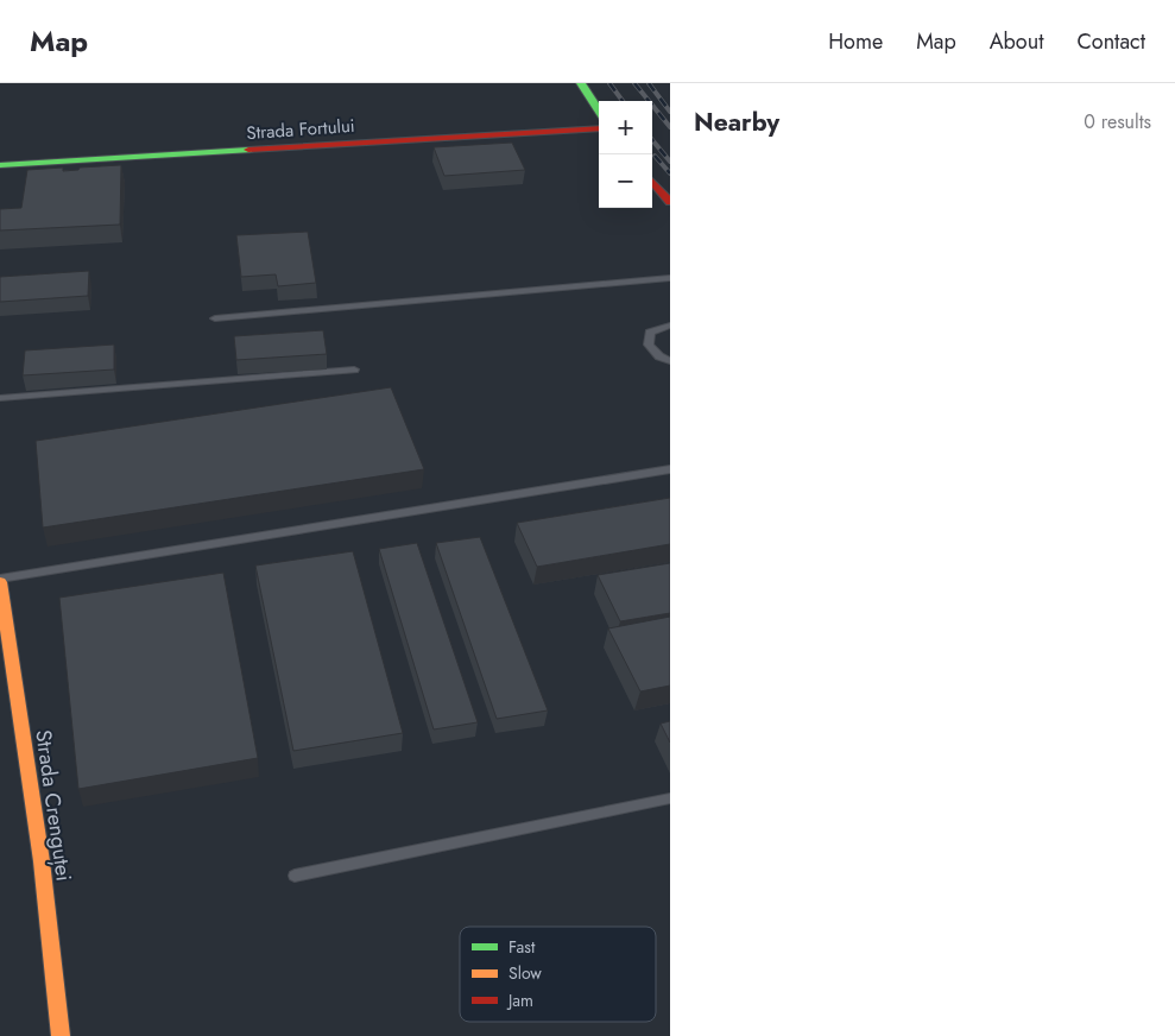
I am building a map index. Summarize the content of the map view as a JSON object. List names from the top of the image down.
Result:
{
  "streets": {
    "street": ["Strada Fortului", "Strada Crenguței"]
  },
  "legend": ["Fast", "Slow", "Jam"],
  "page": {
    "header": "Map",
    "nav": [
      "Home",
      "Map",
      "About",
      "Contact"
    ],
    "heading": ["Nearby", "0 results"],
    "map_buttons": ["+", "−"]
  }
}
